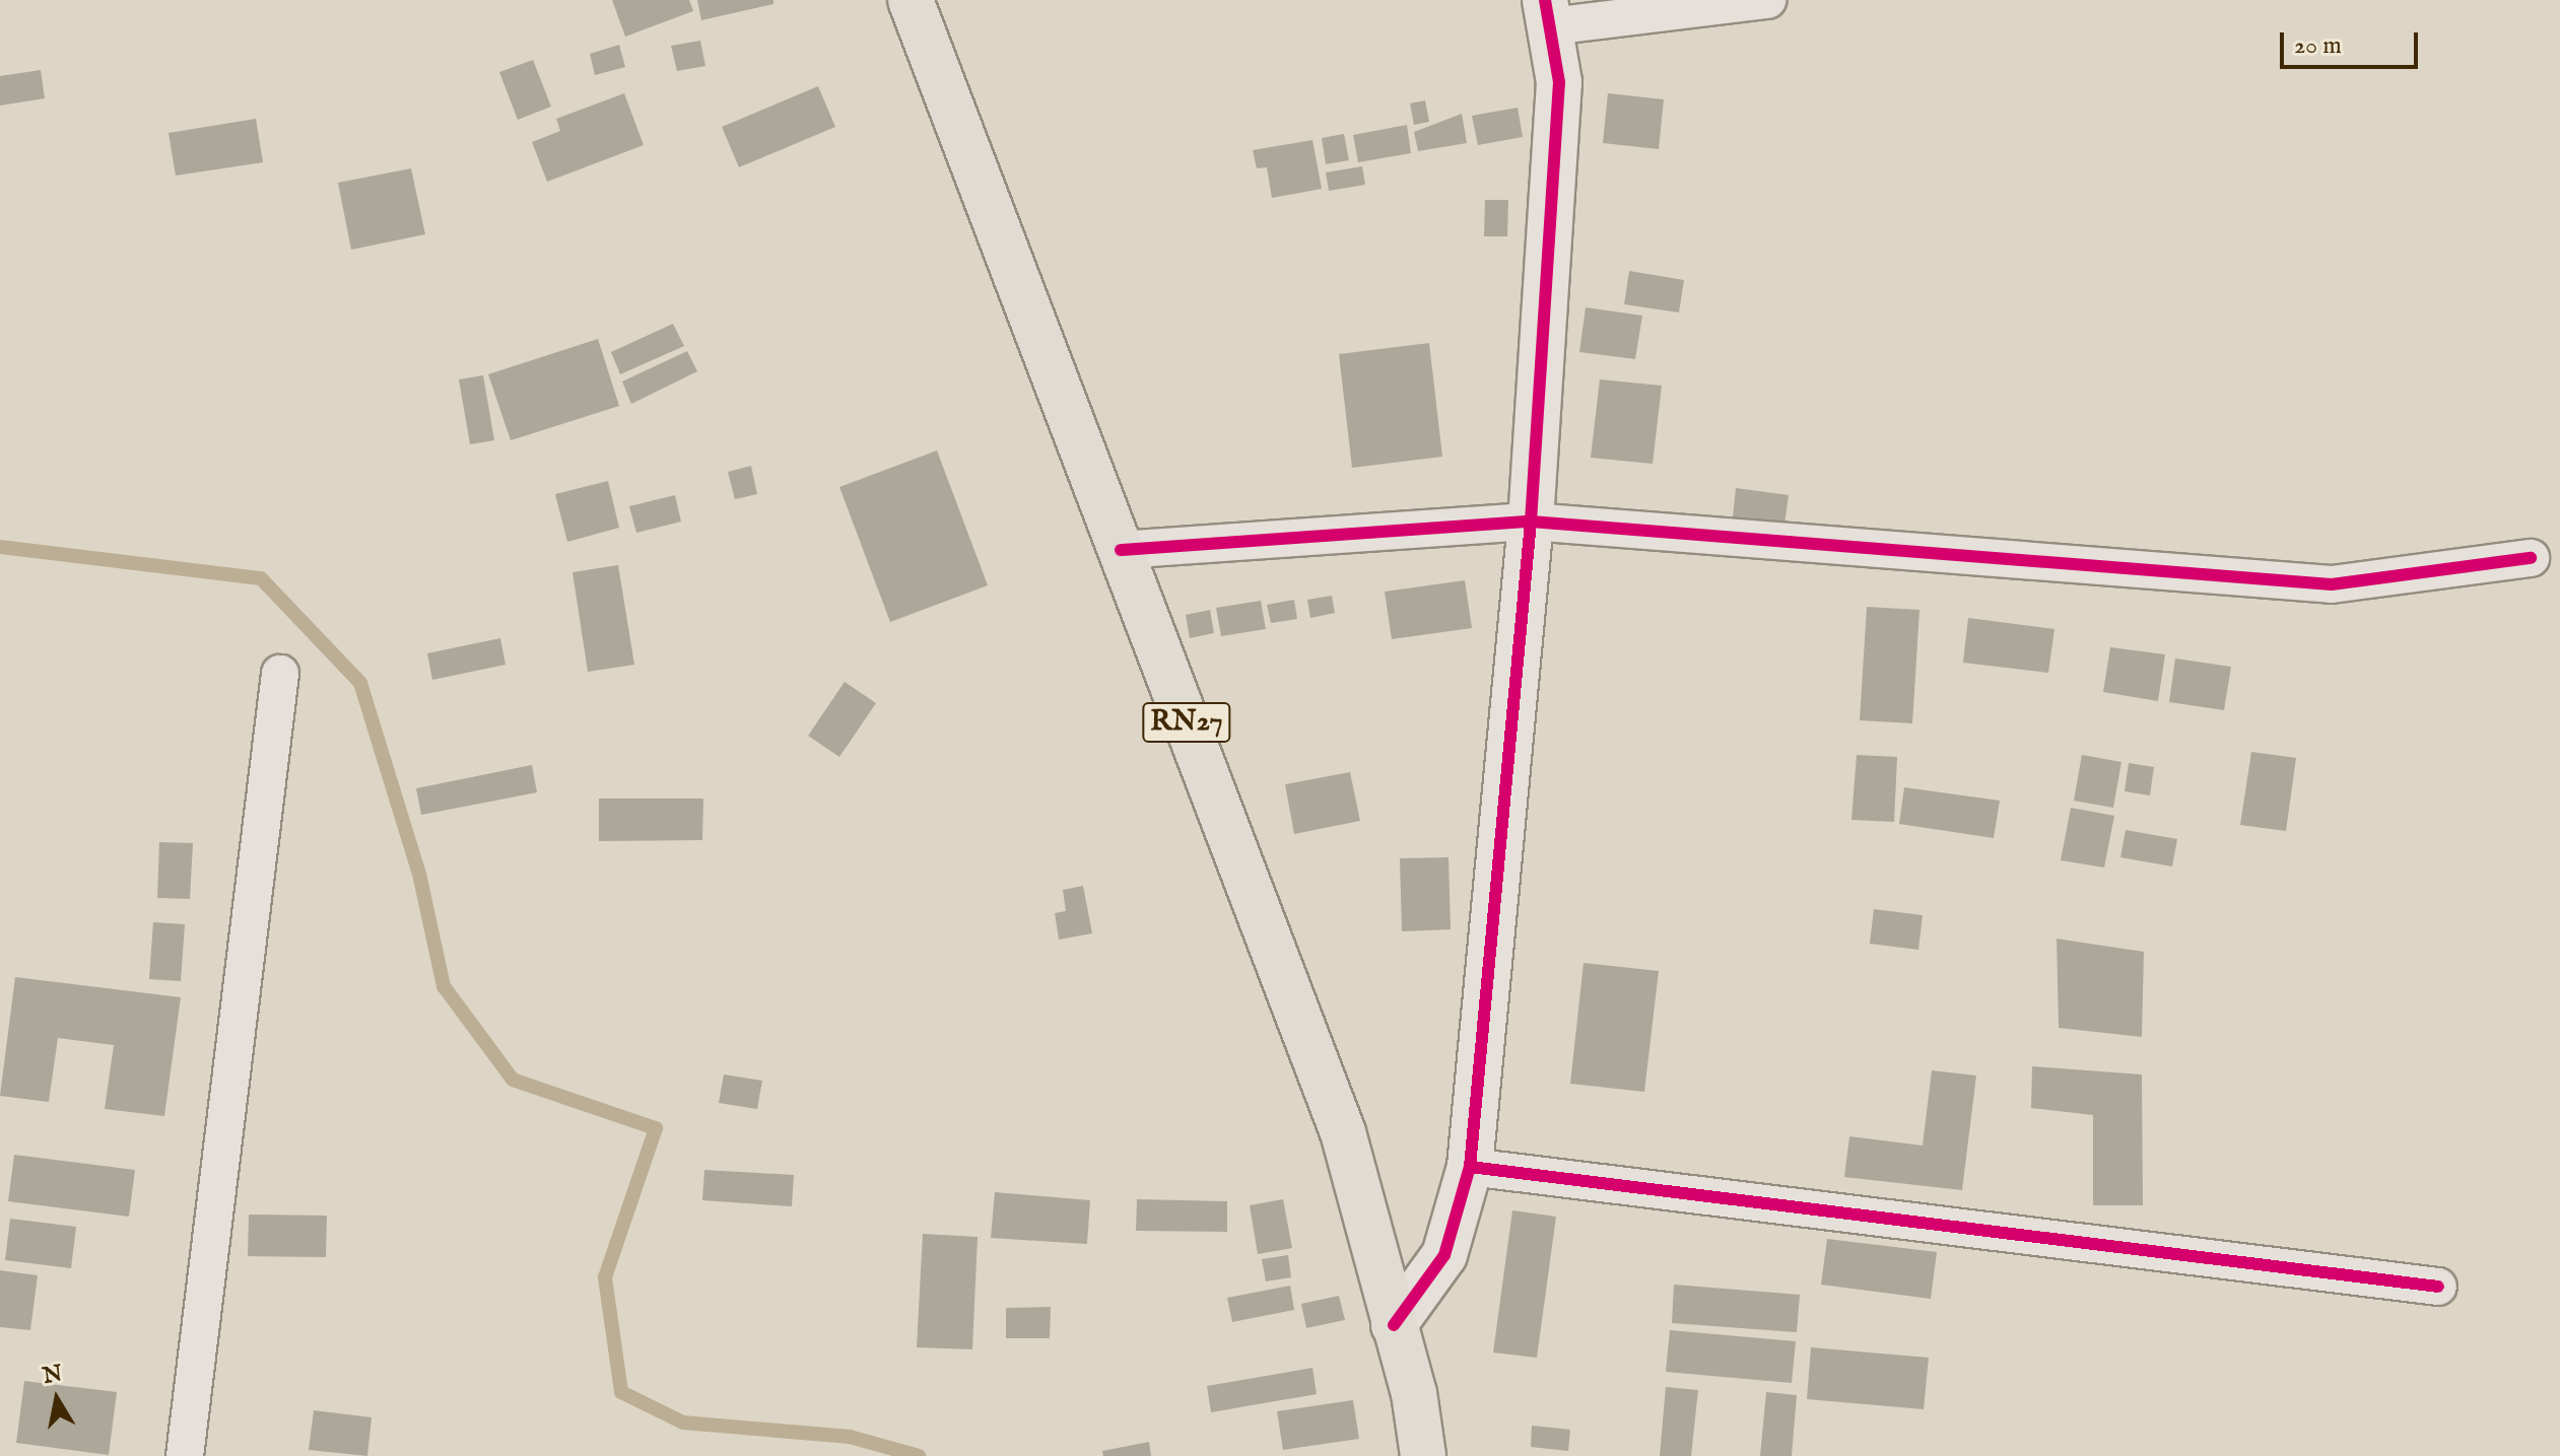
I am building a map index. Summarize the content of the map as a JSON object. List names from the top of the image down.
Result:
{
  "streets": {
    "main road": ["RN27"]
  },
  "scale_bar": "20 m",
  "north": "top"
}
